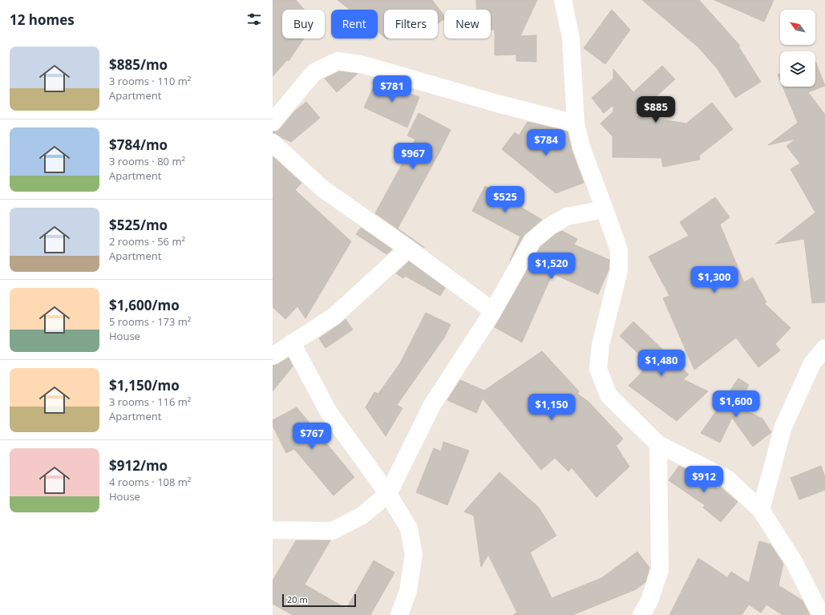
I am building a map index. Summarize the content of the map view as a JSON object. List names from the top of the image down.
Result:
{
  "scale_bar": "20 m",
  "north": "top left",
  "page": {
    "heading": "12 homes",
    "chip": [
      "Buy",
      "Rent",
      "Filters",
      "New"
    ],
    "list": [
      {
        "name": "$885/mo",
        "note": "3 rooms · 110 m² · Apartment"
      },
      {
        "name": "$784/mo",
        "note": "3 rooms · 80 m² · Apartment"
      },
      {
        "name": "$525/mo",
        "note": "2 rooms · 56 m² · Apartment"
      },
      {
        "name": "$1,600/mo",
        "note": "5 rooms · 173 m² · House"
      },
      {
        "name": "$1,150/mo",
        "note": "3 rooms · 116 m² · Apartment"
      },
      {
        "name": "$912/mo",
        "note": "4 rooms · 108 m² · House"
      }
    ],
    "price": [
      "$781",
      "$885",
      "$784",
      "$967",
      "$525",
      "$1,520",
      "$1,300",
      "$1,480",
      "$1,600",
      "$1,150",
      "$767",
      "$912"
    ],
    "scale": "20 m"
  }
}
